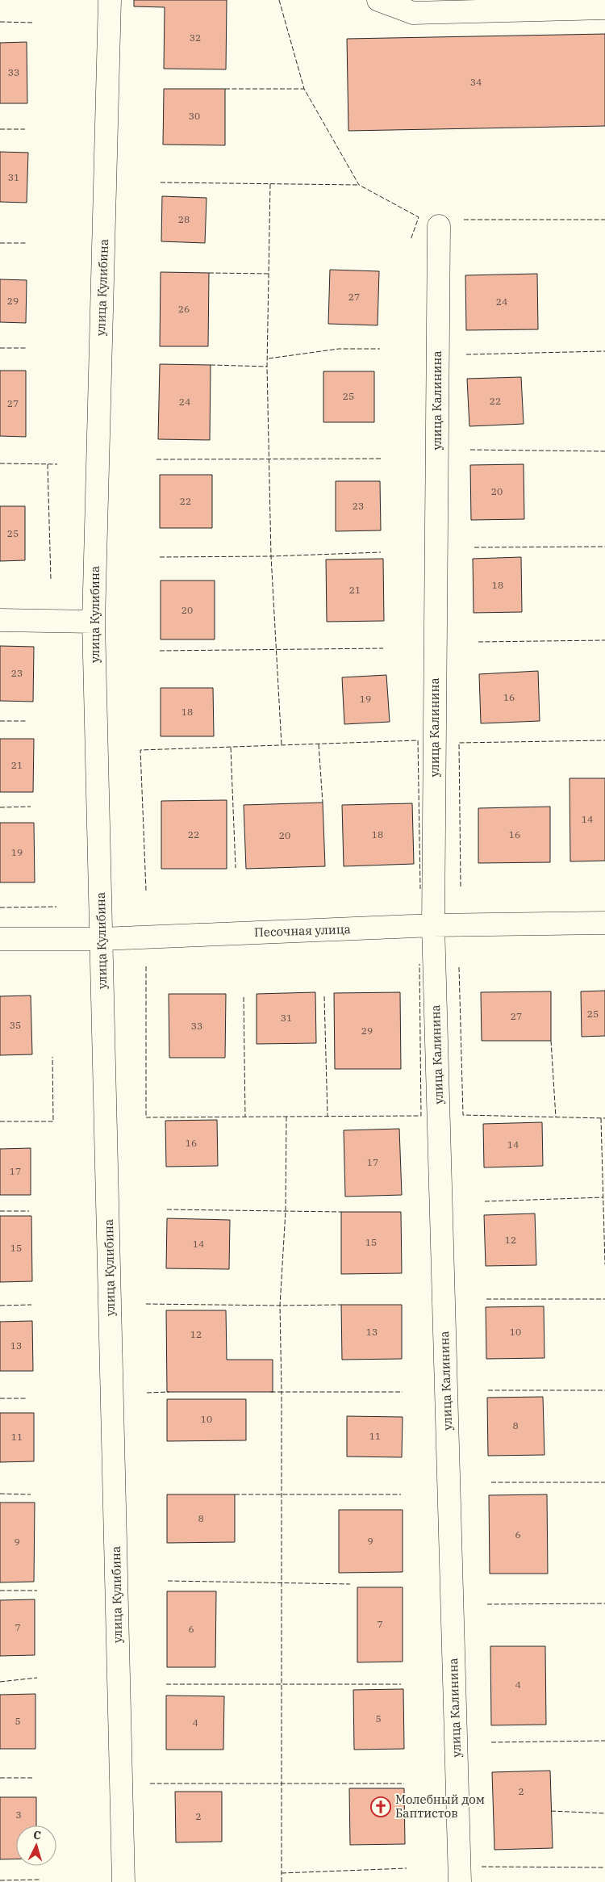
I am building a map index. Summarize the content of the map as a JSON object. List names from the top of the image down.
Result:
{
  "streets": {
    "street": ["улица Кулибина", "улица Калинина", "Песочная улица"]
  },
  "crossings": [
    ["улица Кулибина", "Песочная улица"],
    ["улица Калинина", "Песочная улица"]
  ],
  "places": {
    "church": ["Молебный дом Баптистов"]
  },
  "house_numbers": [
    "32",
    "33",
    "34",
    "30",
    "31",
    "28",
    "27",
    "29",
    "24",
    "26",
    "25",
    "22",
    "24",
    "27",
    "20",
    "22",
    "23",
    "25",
    "18",
    "21",
    "20",
    "23",
    "16",
    "19",
    "18",
    "21",
    "14",
    "22",
    "18",
    "16",
    "20",
    "19",
    "25",
    "27",
    "31",
    "35",
    "33",
    "29",
    "16",
    "14",
    "17",
    "17",
    "12",
    "15",
    "14",
    "15",
    "13",
    "10",
    "12",
    "13",
    "10",
    "8",
    "11",
    "11",
    "8",
    "6",
    "9",
    "9",
    "7",
    "7",
    "6",
    "4",
    "5",
    "5",
    "4",
    "2",
    "3",
    "2"
  ],
  "north": "top"
}
